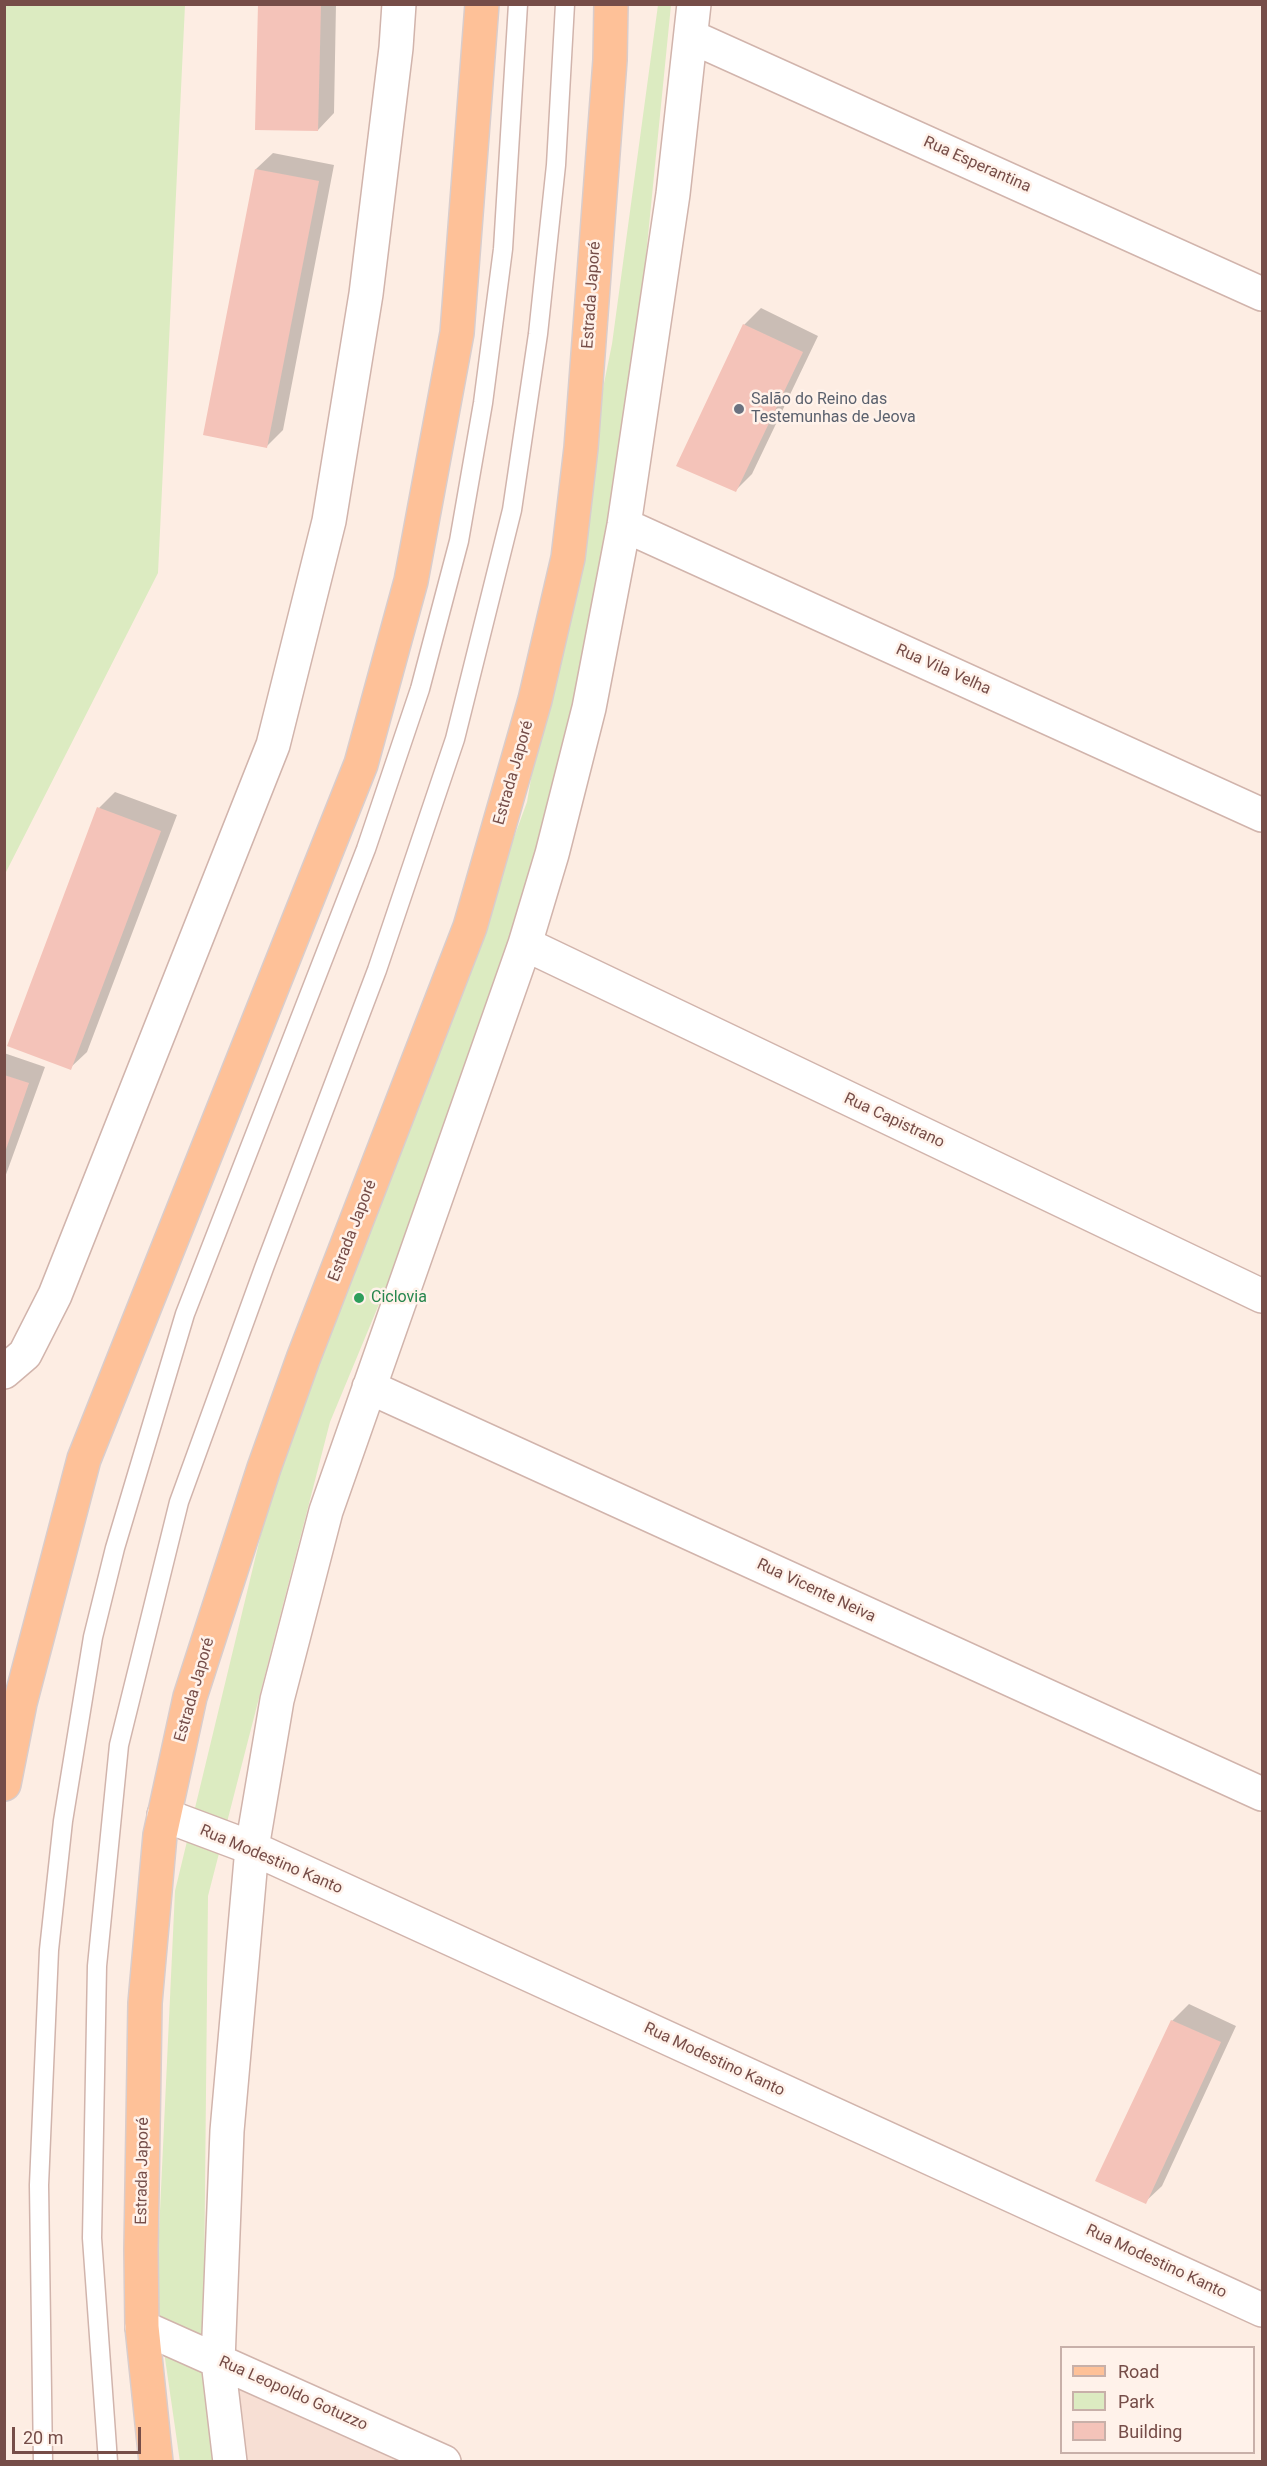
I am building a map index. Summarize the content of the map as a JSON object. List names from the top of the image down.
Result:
{
  "streets": {
    "main road": ["Estrada Japoré"],
    "street": [
      "Rua Esperantina",
      "Rua Vila Velha",
      "Rua Capistrano",
      "Rua Vicente Neiva",
      "Rua Modestino Kanto",
      "Rua Leopoldo Gotuzzo"
    ]
  },
  "crossings": [
    ["Estrada Japoré", "Rua Modestino Kanto"],
    ["Estrada Japoré", "Rua Leopoldo Gotuzzo"]
  ],
  "places": ["Salão do Reino das Testemunhas de Jeova", "Ciclovia"],
  "legend": ["Road", "Park", "Building"],
  "scale_bar": "20 m"
}
